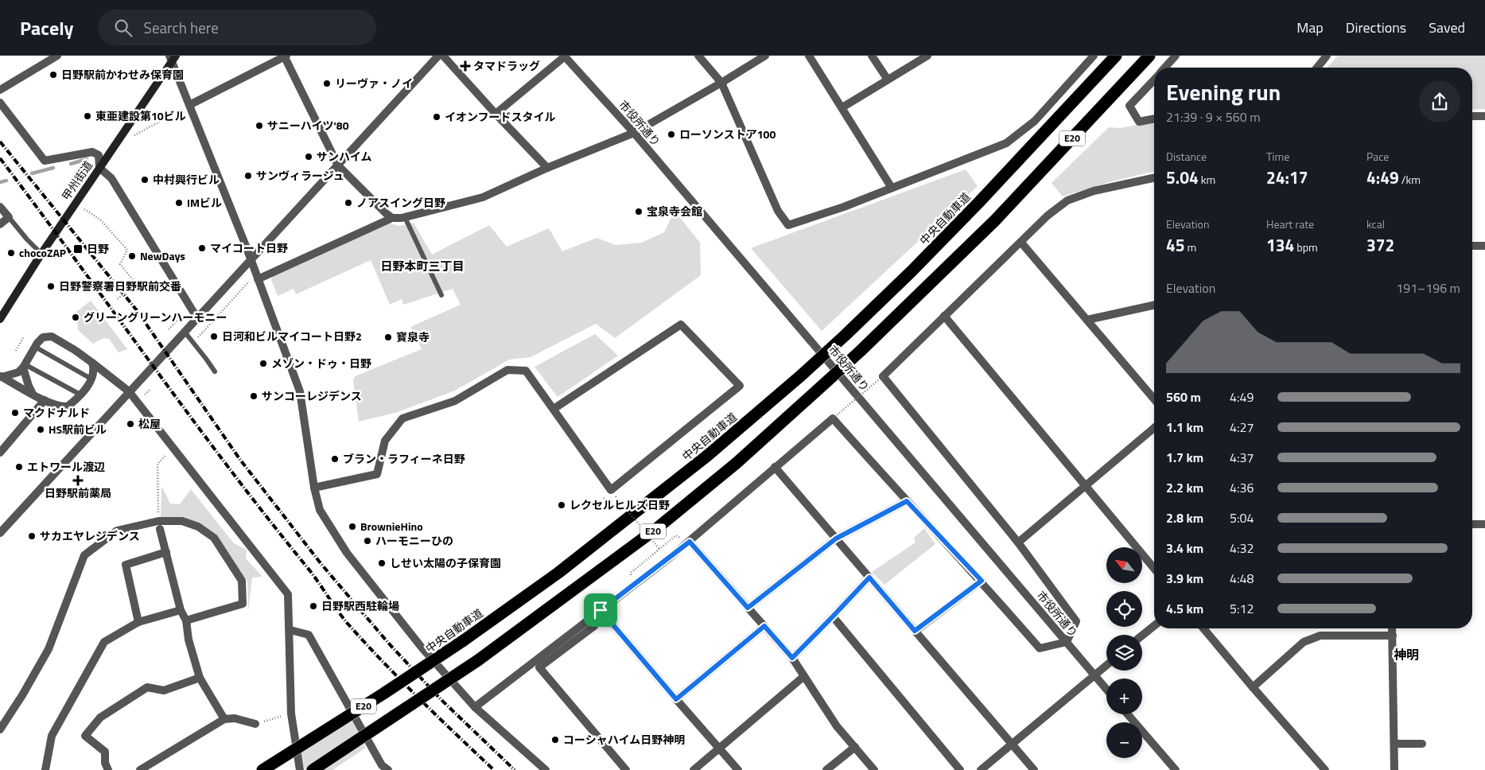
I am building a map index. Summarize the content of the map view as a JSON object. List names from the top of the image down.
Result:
{
  "streets": {
    "highway": ["E20", "中央自動車道"],
    "main road": ["甲州街道"],
    "street": ["市役所通り"]
  },
  "districts": ["日野本町三丁目", "神明"],
  "places": {
    "health": ["タマドラッグ", "日野駅前薬局"],
    "other": [
      "日野駅前かわせみ保育園",
      "リーヴァ・ノイ",
      "東亜建設第10ビル",
      "イオンフードスタイル",
      "サニーハイツ'80",
      "ローソンストア100",
      "サンハイム",
      "サンヴィラージュ",
      "中村興行ビル",
      "IMビル",
      "ノアスイング日野",
      "宝泉寺会館",
      "マイコート日野",
      "chocoZAP",
      "NewDays",
      "日野警察署日野駅前交番",
      "グリーングリーンハーモニー",
      "日河和ビルマイコート日野2",
      "寳泉寺",
      "メゾン・ドゥ・日野",
      "サンコーレジデンス",
      "マクドナルド",
      "松屋",
      "HS駅前ビル",
      "ブラン・ラフィーネ日野",
      "エトワール渡辺",
      "レクセルヒルズ日野",
      "BrownieHino",
      "サカエヤレジデンス",
      "ハーモニーひの",
      "しせい太陽の子保育園",
      "日野駅西駐輪場",
      "コーシャハイム日野神明"
    ],
    "transit": ["日野"]
  },
  "north": "top left",
  "page": {
    "header": "Pacely",
    "search": "Search here",
    "nav": ["Map", "Directions", "Saved"],
    "heading": ["Evening run", "21:39 · 9 × 560 m"],
    "stats": [
      ["Distance", "5.04 km"],
      ["Time", "24:17"],
      ["Pace", "4:49 /km"],
      ["Elevation", "45 m"],
      ["Heart rate", "134 bpm"],
      ["kcal", "372"]
    ],
    "chart": ["Elevation", "191–196 m"],
    "list": [
      {
        "name": "560 m",
        "note": "4:49"
      },
      {
        "name": "1.1 km",
        "note": "4:27"
      },
      {
        "name": "1.7 km",
        "note": "4:37"
      },
      {
        "name": "2.2 km",
        "note": "4:36"
      },
      {
        "name": "2.8 km",
        "note": "5:04"
      },
      {
        "name": "3.4 km",
        "note": "4:32"
      },
      {
        "name": "3.9 km",
        "note": "4:48"
      },
      {
        "name": "4.5 km",
        "note": "5:12"
      }
    ],
    "map_buttons": ["+", "−"]
  }
}
